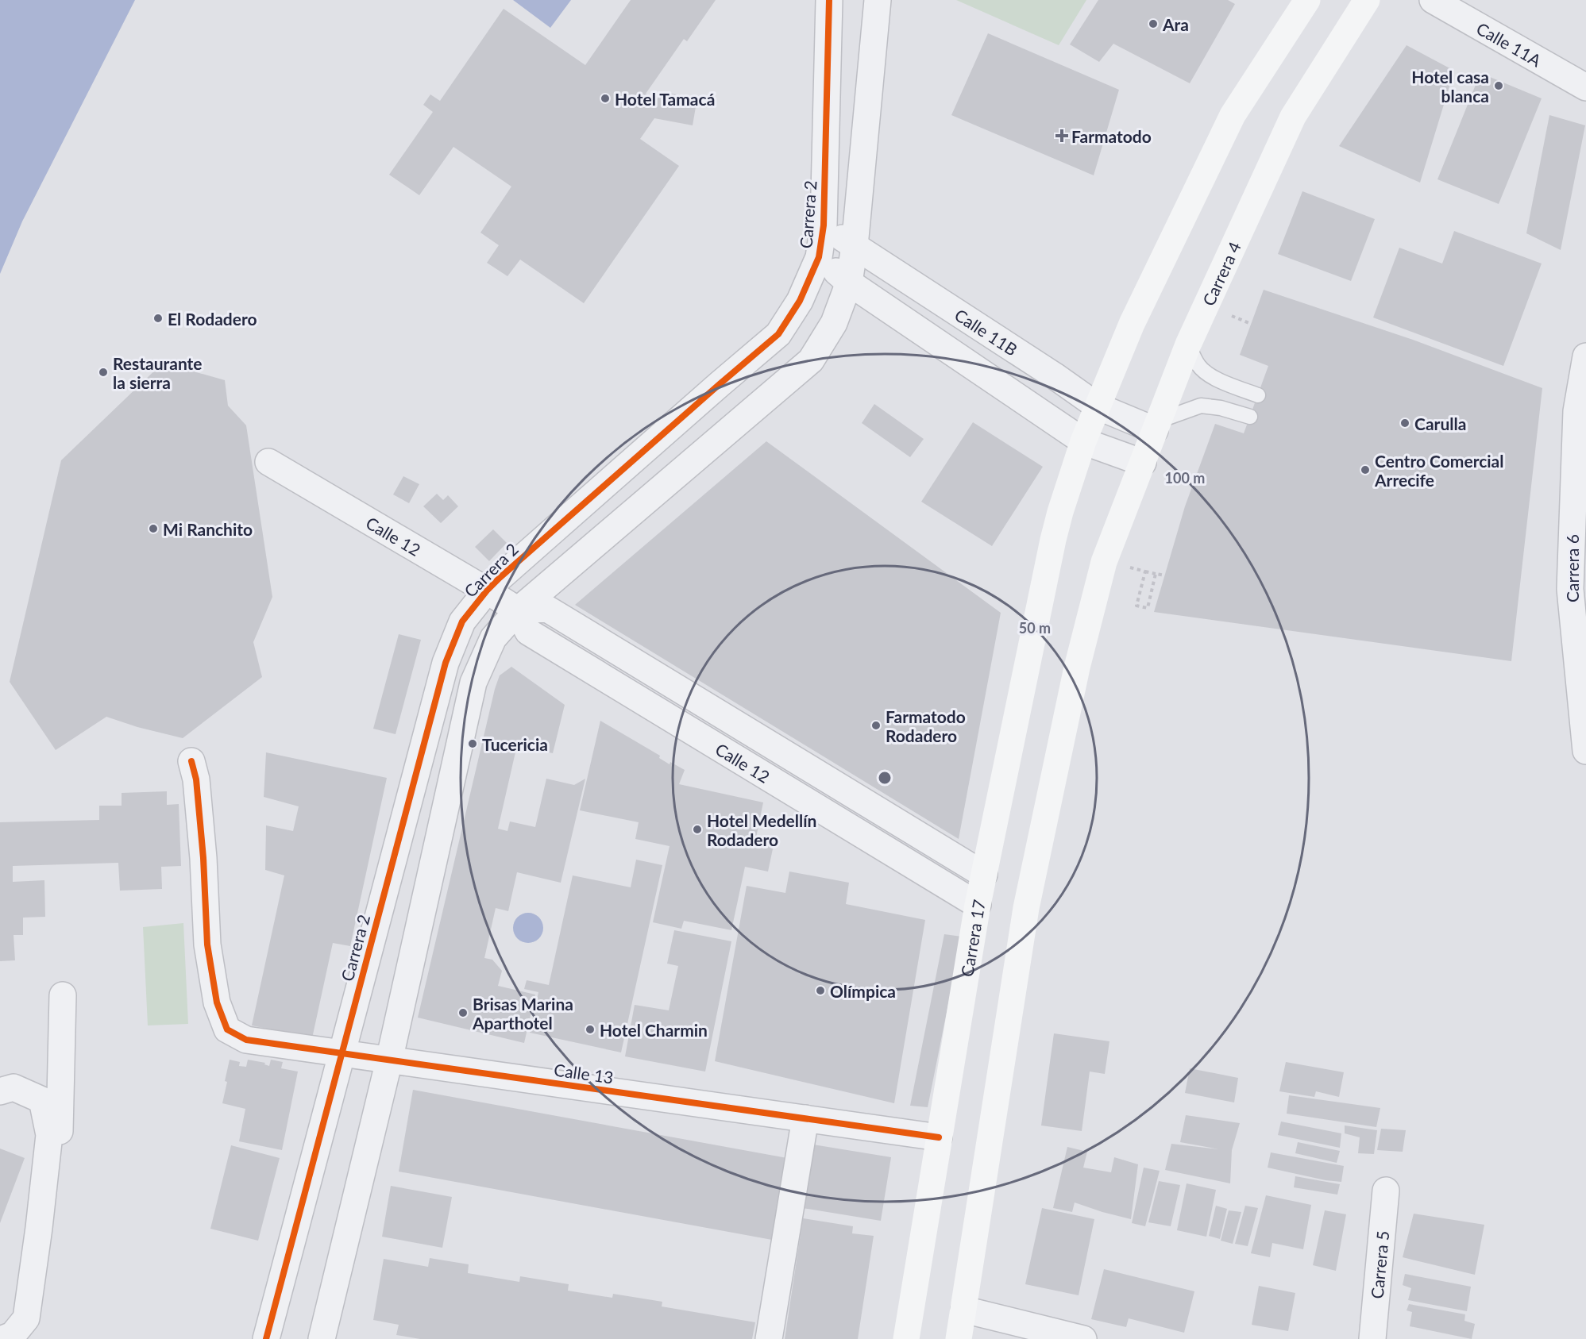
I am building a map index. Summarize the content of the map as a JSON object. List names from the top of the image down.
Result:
{
  "streets": {
    "main road": ["Carrera 4", "Carrera 17"],
    "street": [
      "Calle 11A",
      "Carrera 2",
      "Calle 11B",
      "Calle 12",
      "Carrera 6",
      "Calle 13",
      "Carrera 5"
    ]
  },
  "crossings": [
    ["Carrera 2", "Calle 11B"],
    ["Carrera 2", "Calle 12"],
    ["Carrera 2", "Calle 13"],
    ["Carrera 4", "Calle 11B"],
    ["Calle 11B", "Carrera 17"],
    ["Calle 12", "Carrera 17"],
    ["Carrera 17", "Calle 13"]
  ],
  "places": {
    "other": [
      "Ara",
      "Hotel casa blanca",
      "Hotel Tamacá",
      "El Rodadero",
      "Restaurante la sierra",
      "Carulla",
      "Centro Comercial Arrecife",
      "Mi Ranchito",
      "Farmatodo Rodadero",
      "Tucericia",
      "Hotel Medellín Rodadero",
      "Olímpica",
      "Brisas Marina Aparthotel",
      "Hotel Charmin"
    ],
    "health": ["Farmatodo"]
  },
  "rings": ["100 m", "50 m"]
}
